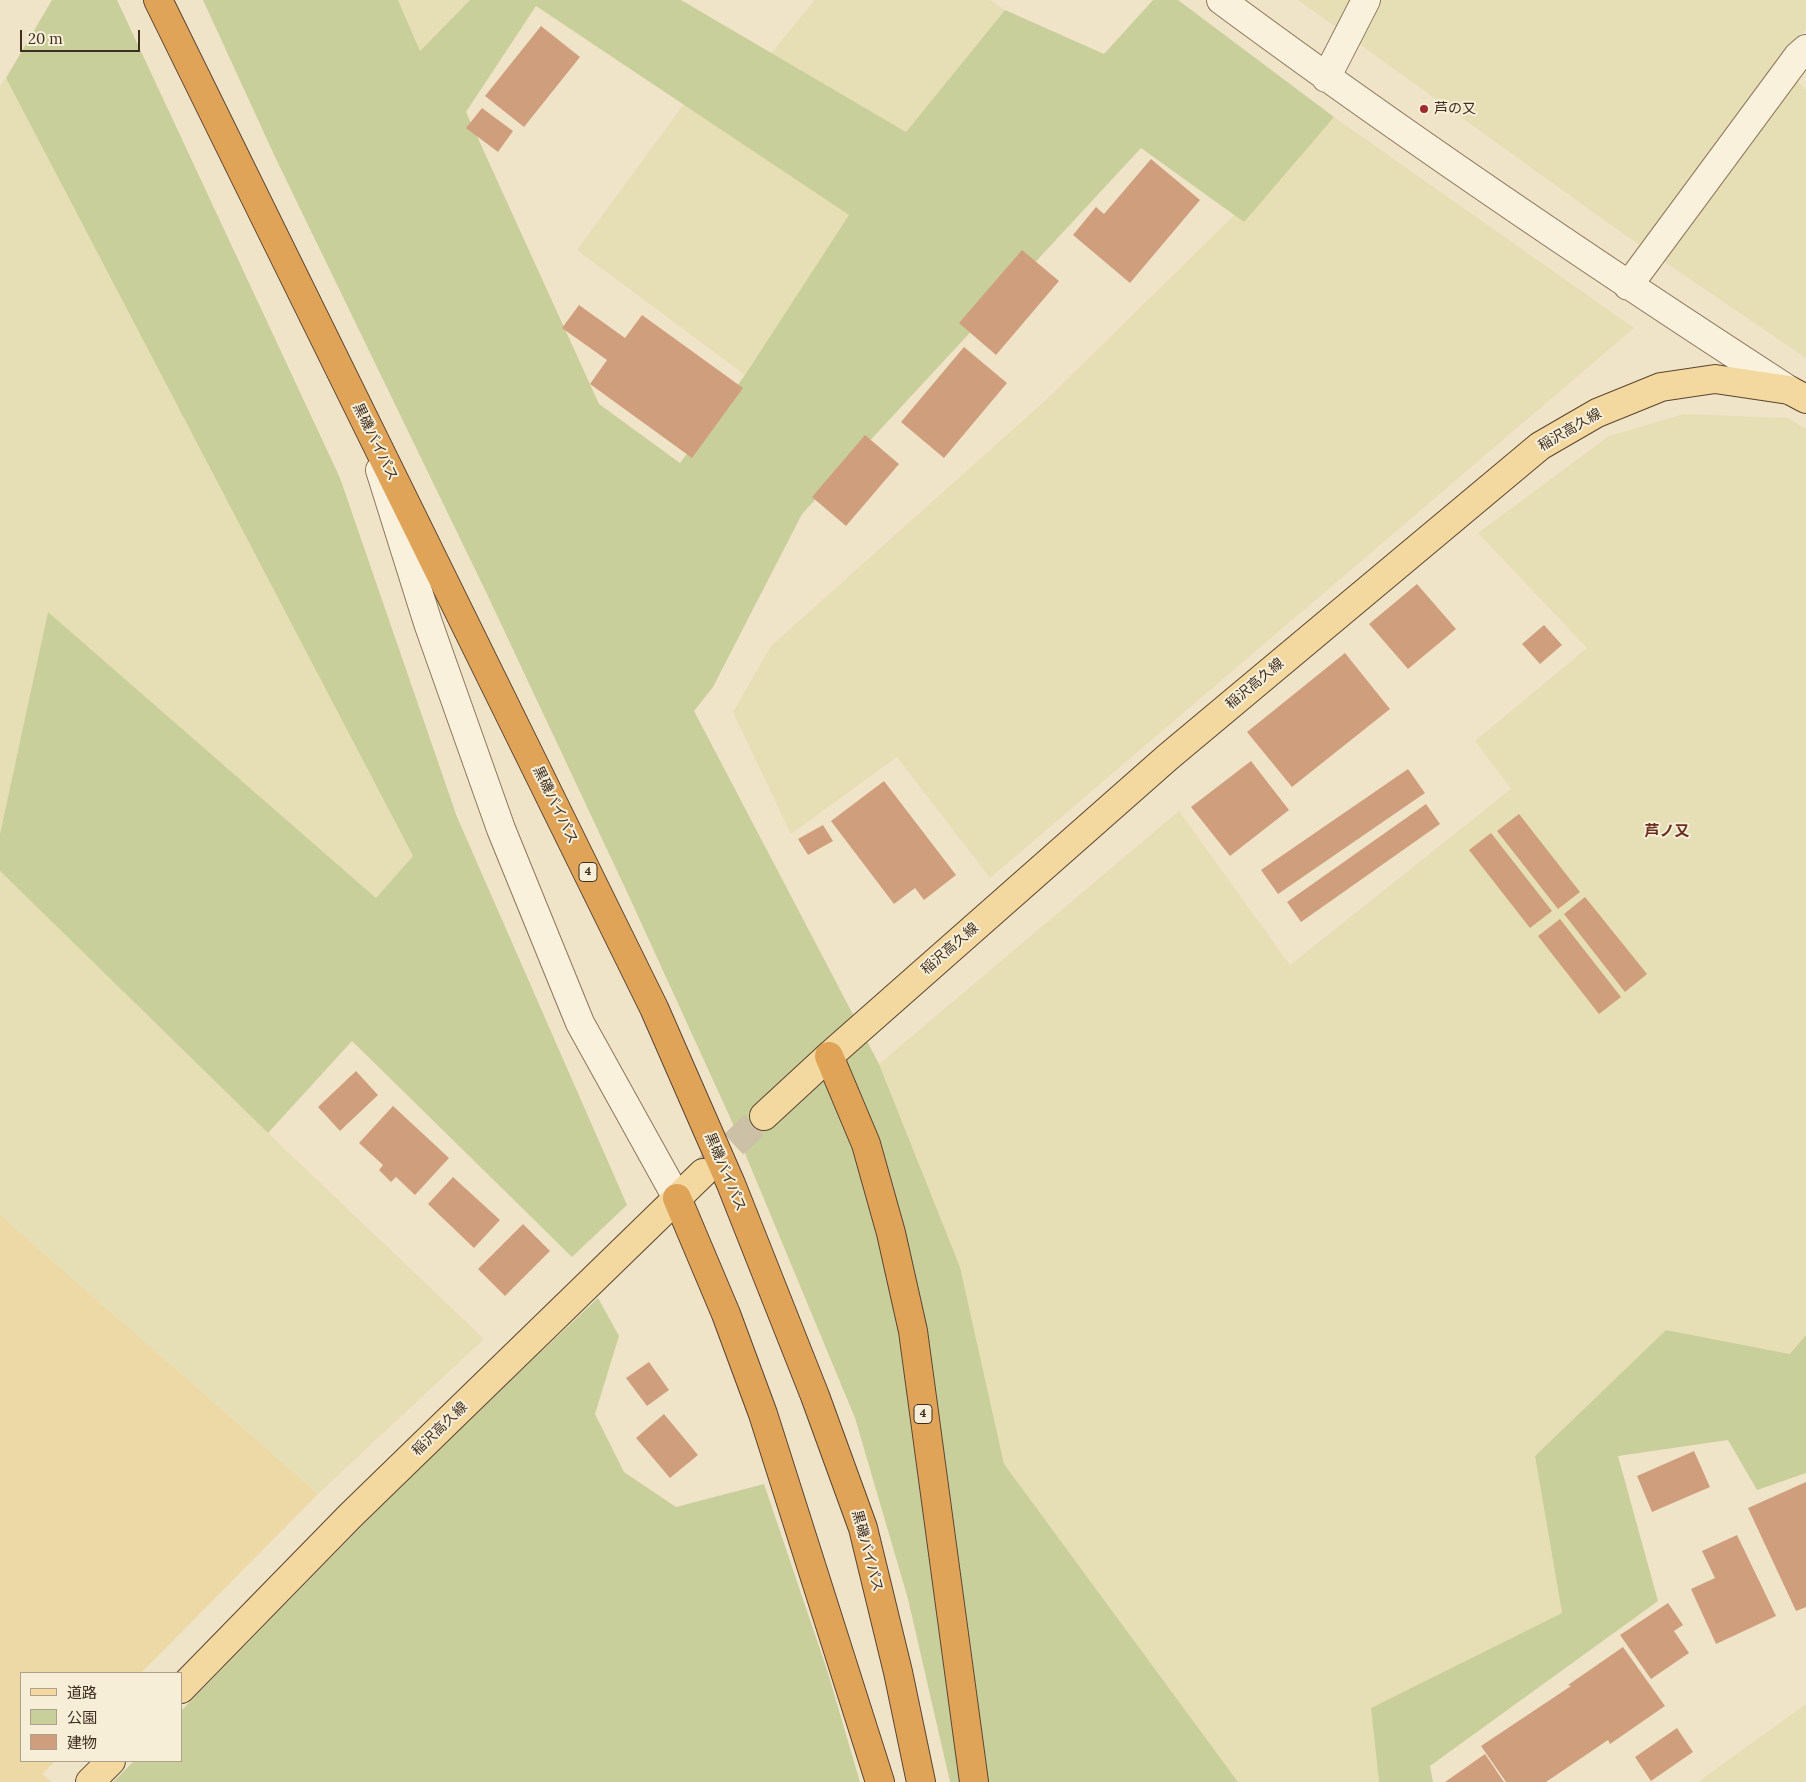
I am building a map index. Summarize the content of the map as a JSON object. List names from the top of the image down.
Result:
{
  "streets": {
    "highway": ["黒磯バイパス", "4"],
    "main road": ["稲沢高久線"]
  },
  "crossings": [
    ["稲沢高久線", "4"]
  ],
  "districts": ["芦ノ又"],
  "places": ["芦の又"],
  "legend": ["道路", "公園", "建物"],
  "scale_bar": "20 m"
}
